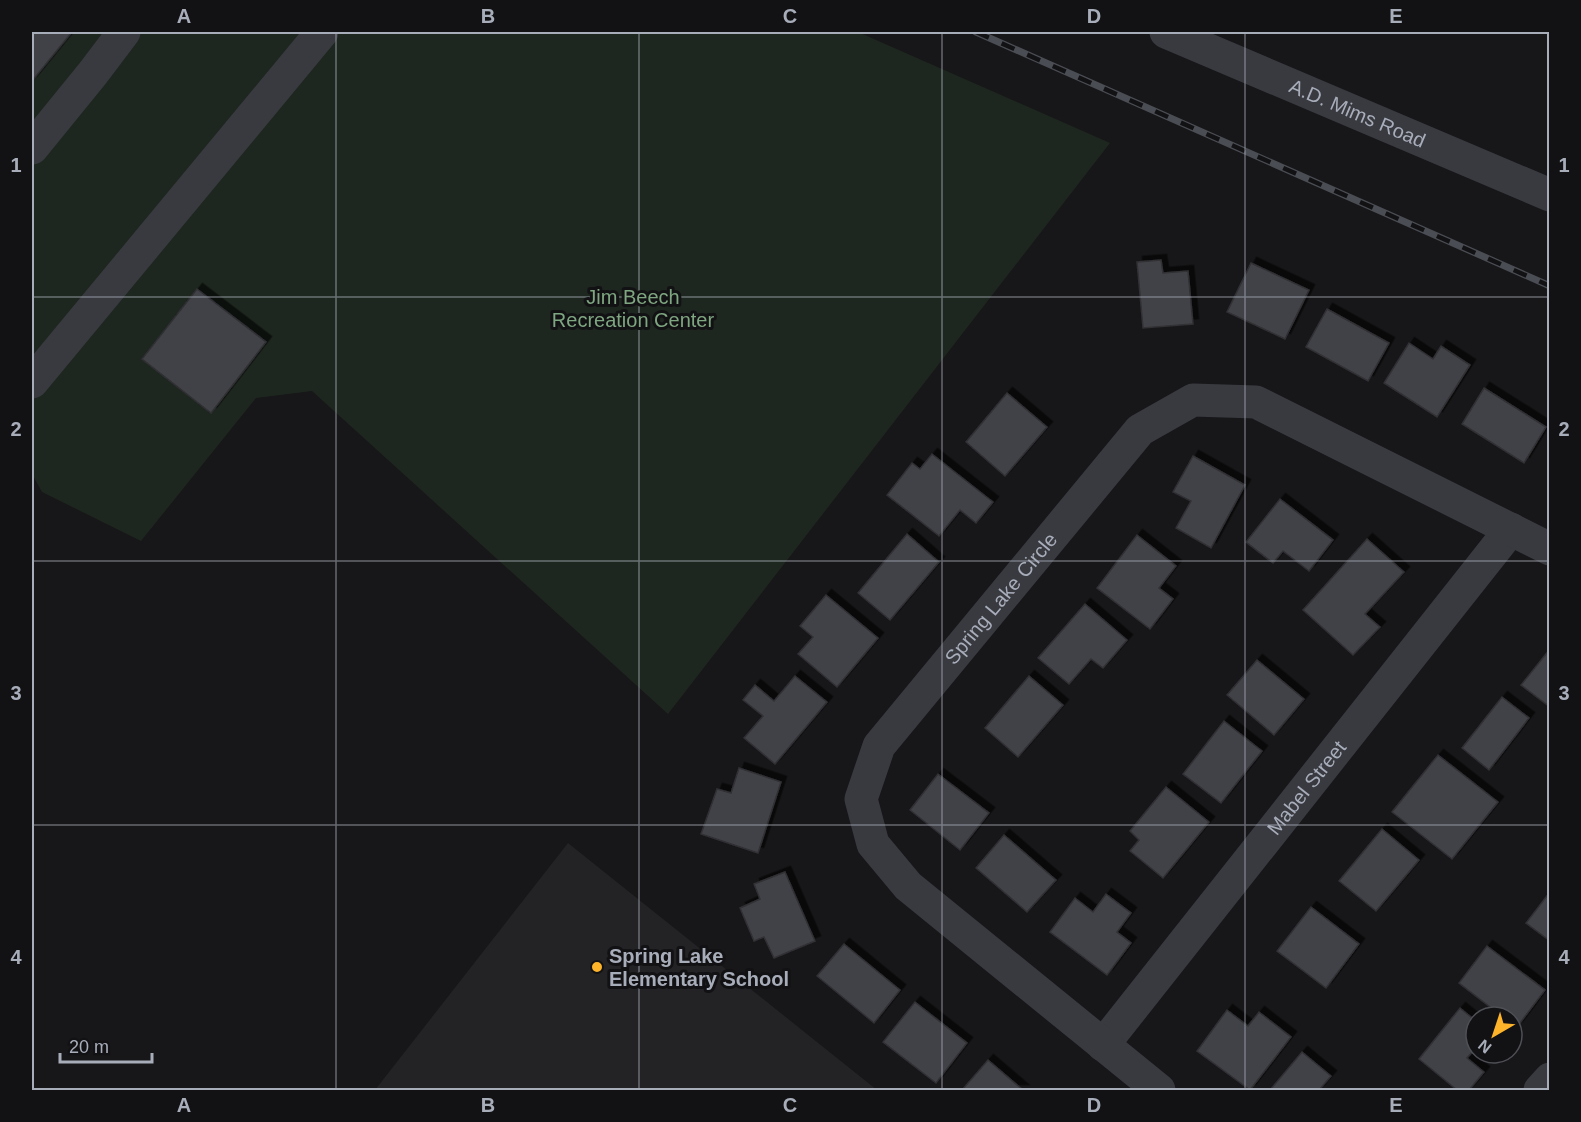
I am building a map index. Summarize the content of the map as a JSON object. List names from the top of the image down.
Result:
{
  "streets": {
    "street": ["A.D. Mims Road", "Spring Lake Circle", "Mabel Street"]
  },
  "crossings": [
    ["Spring Lake Circle", "Mabel Street"]
  ],
  "parks": ["Jim Beech Recreation Center"],
  "places": ["Spring Lake Elementary School"],
  "scale_bar": "20 m",
  "north": "bottom left",
  "grid": {
    "columns": [
      "A",
      "B",
      "C",
      "D",
      "E"
    ],
    "rows": [
      "1",
      "2",
      "3",
      "4"
    ]
  }
}
